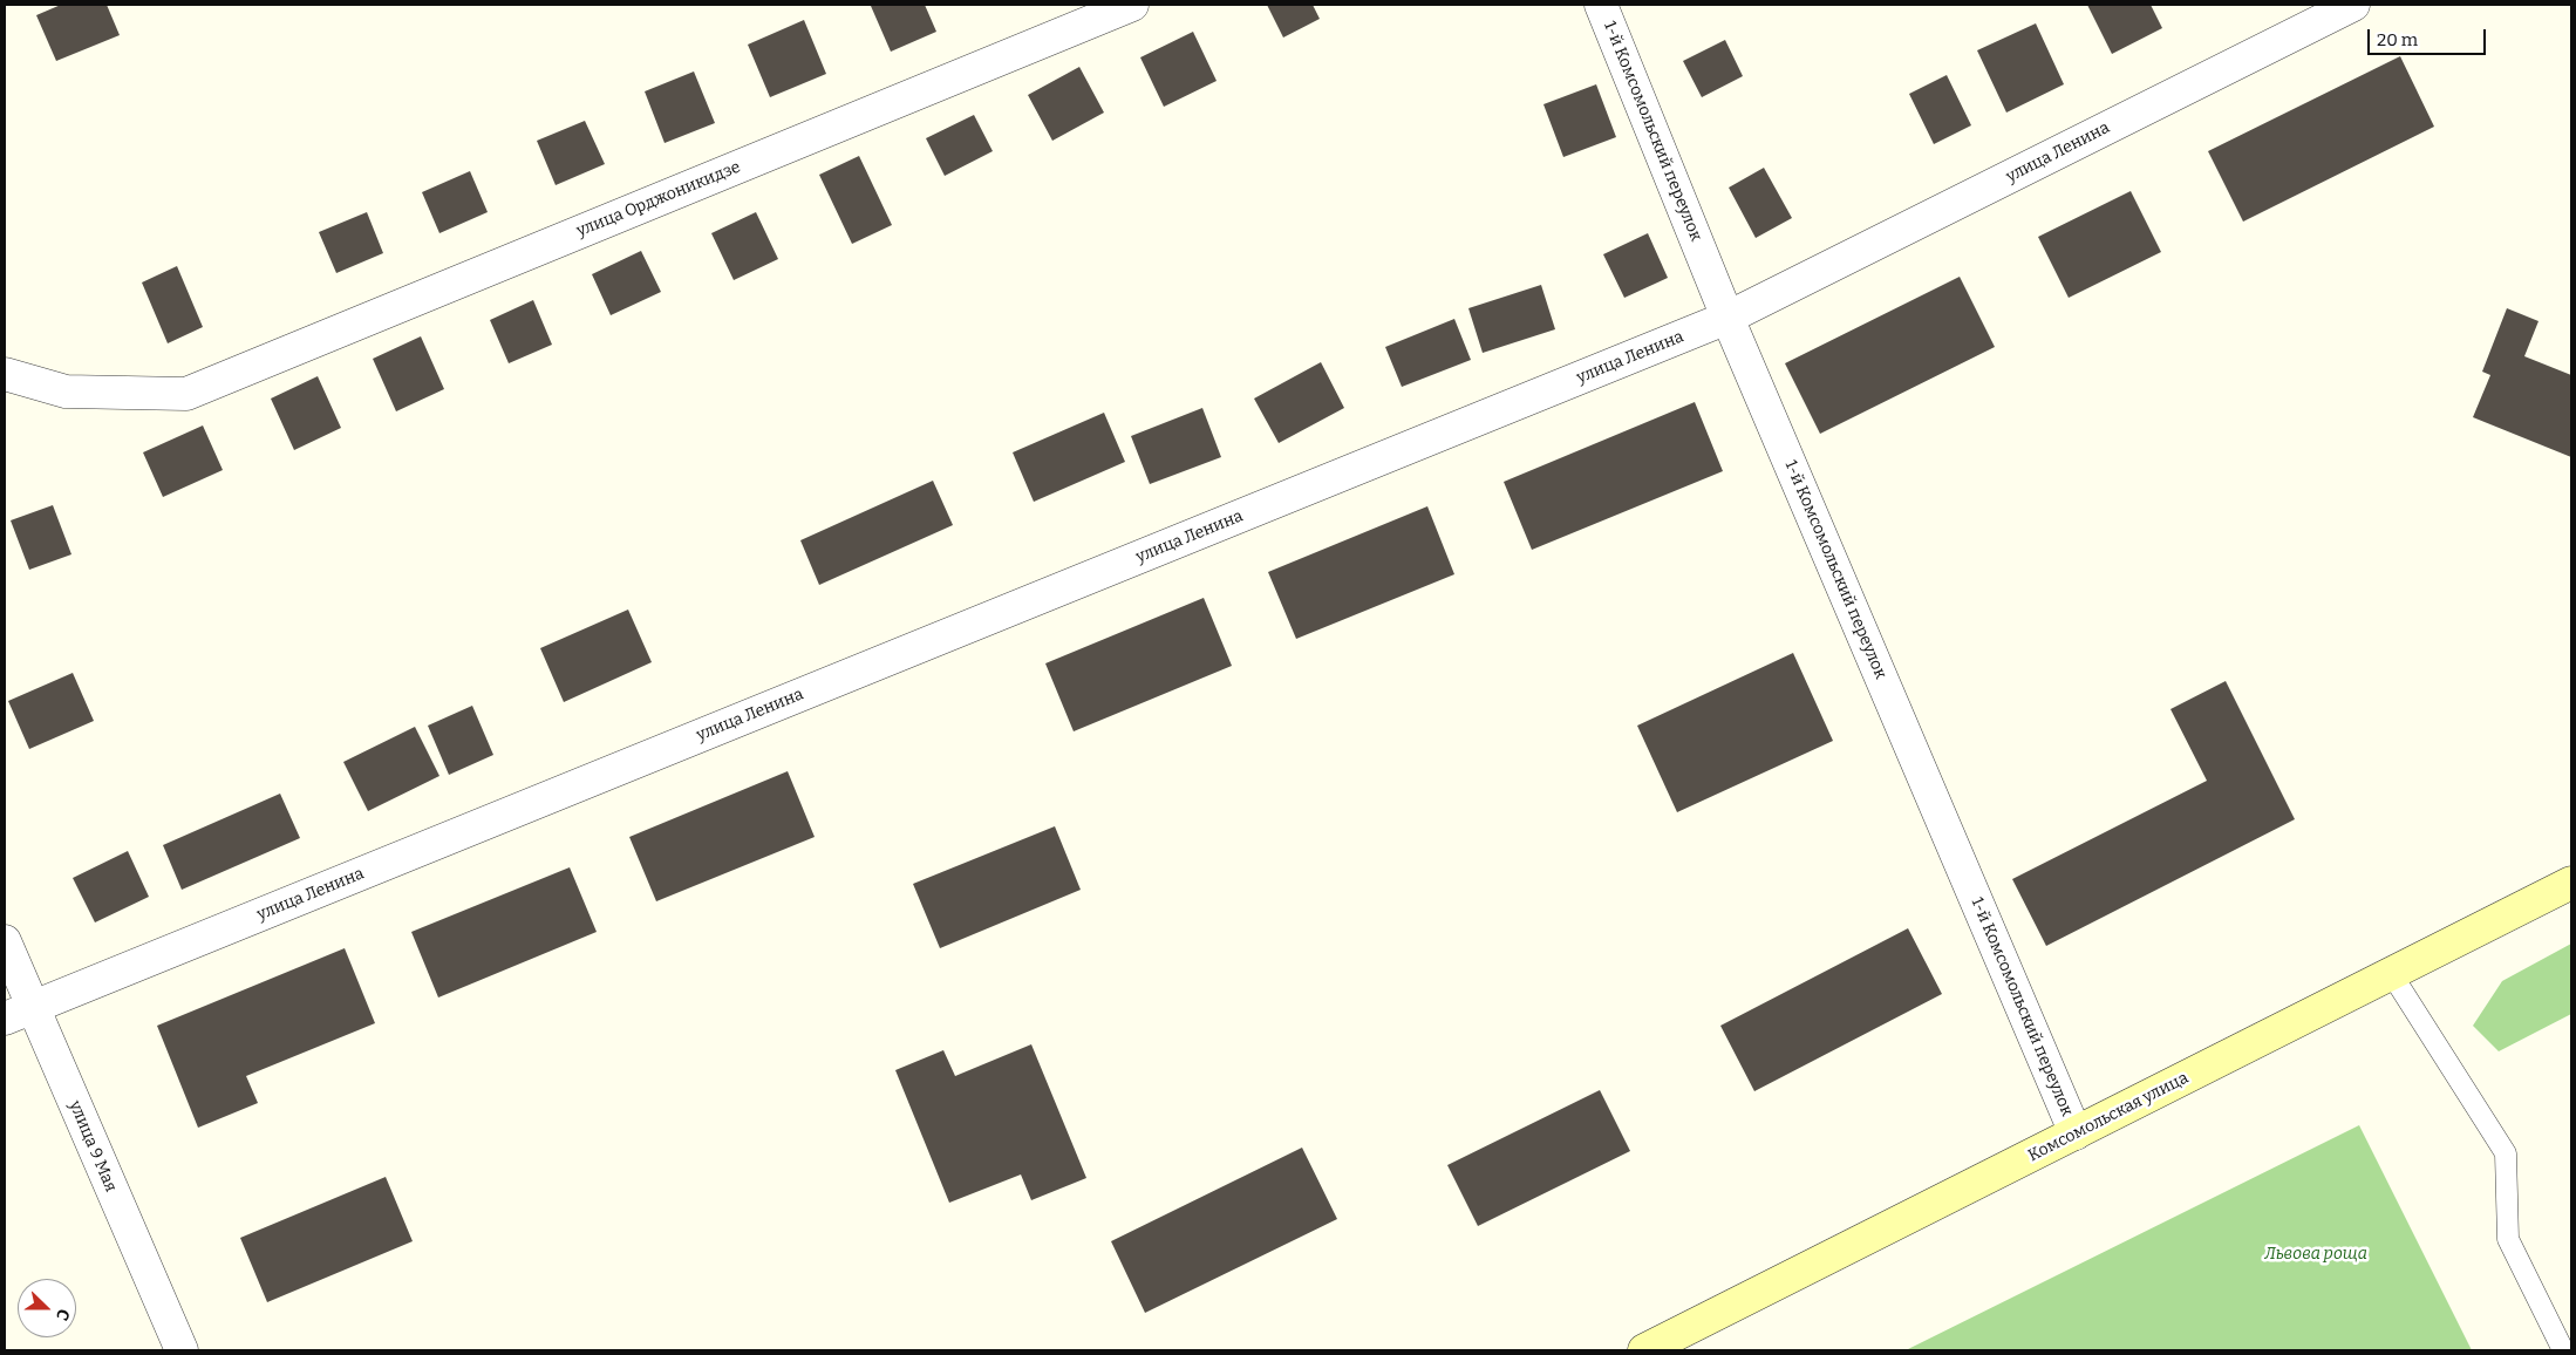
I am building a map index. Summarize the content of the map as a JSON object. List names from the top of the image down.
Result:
{
  "streets": {
    "main road": ["Комсомольская улица"],
    "street": [
      "1-й Комсомольский переулок",
      "улица Ленина",
      "улица Орджоникидзе",
      "улица 9 Мая"
    ]
  },
  "crossings": [
    ["1-й Комсомольский переулок", "улица Ленина"],
    ["1-й Комсомольский переулок", "Комсомольская улица"],
    ["улица Ленина", "улица 9 Мая"]
  ],
  "parks": ["Львова роща"],
  "scale_bar": "20 m",
  "north": "right"
}
